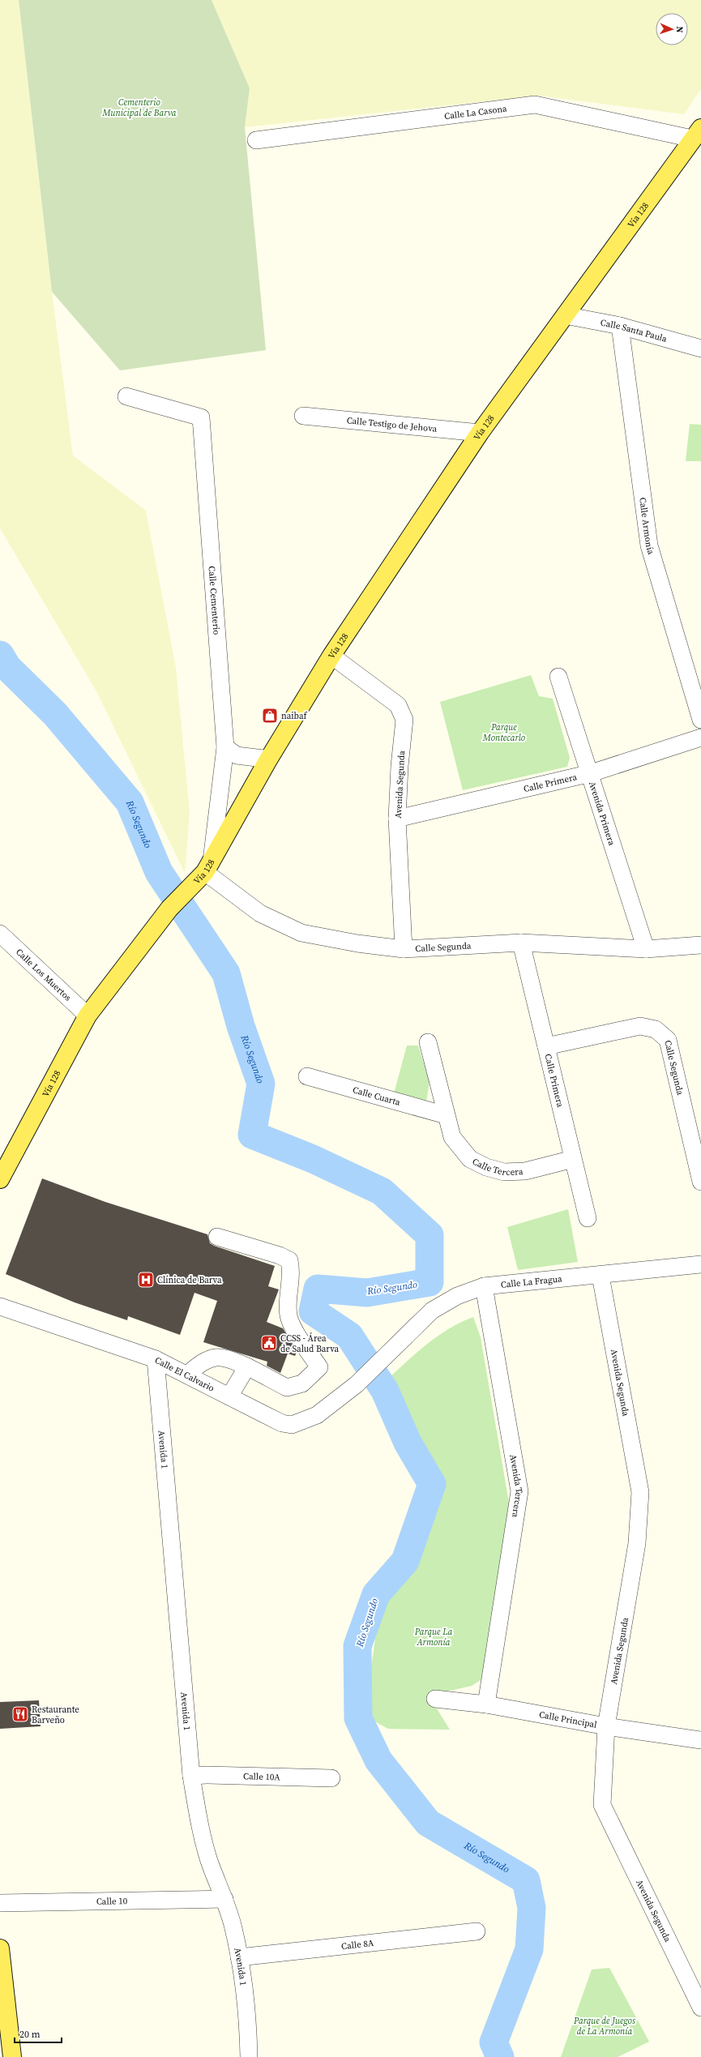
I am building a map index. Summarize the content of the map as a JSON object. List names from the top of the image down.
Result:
{
  "streets": {
    "main road": ["Vía 128"],
    "street": [
      "Calle La Casona",
      "Calle Santa Paula",
      "Calle Testigo de Jehova",
      "Calle Armonía",
      "Calle Cementerio",
      "Calle Primera",
      "Avenida Segunda",
      "Avenida Primera",
      "Calle Segunda",
      "Calle Los Muertos",
      "Calle Cuarta",
      "Calle Tercera",
      "Calle La Fragua",
      "Calle El Calvario",
      "Avenida 1",
      "Avenida Tercera",
      "Calle Principal",
      "Calle 10A",
      "Calle 10",
      "Calle 8A"
    ]
  },
  "crossings": [
    ["Calle La Casona", "Vía 128"],
    ["Vía 128", "Calle Santa Paula"],
    ["Vía 128", "Calle Testigo de Jehova"],
    ["Vía 128", "Calle Cementerio"],
    ["Vía 128", "Avenida Segunda"],
    ["Vía 128", "Calle Segunda"],
    ["Vía 128", "Calle Los Muertos"],
    ["Calle Santa Paula", "Calle Armonía"],
    ["Calle Cementerio", "Calle Segunda"],
    ["Calle Primera", "Avenida Segunda"],
    ["Calle Primera", "Avenida Primera"],
    ["Calle Primera", "Calle Segunda"],
    ["Calle Primera", "Calle Tercera"],
    ["Avenida Segunda", "Calle Segunda"],
    ["Avenida Segunda", "Calle La Fragua"],
    ["Avenida Segunda", "Calle Principal"],
    ["Avenida Primera", "Calle Segunda"],
    ["Calle Cuarta", "Calle Tercera"],
    ["Calle La Fragua", "Calle El Calvario"],
    ["Calle La Fragua", "Avenida Tercera"],
    ["Calle El Calvario", "Avenida 1"],
    ["Avenida 1", "Calle 10A"],
    ["Avenida 1", "Calle 10"],
    ["Avenida 1", "Calle 8A"],
    ["Avenida Tercera", "Calle Principal"]
  ],
  "water": ["Río Segundo"],
  "parks": [
    "Cementerio Municipal de Barva",
    "Parque Montecarlo",
    "Parque La Armonía",
    "Parque de Juegos de La Armonía"
  ],
  "places": {
    "shop": ["naibaf"],
    "hospital": ["Clínica de Barva"],
    "public building": ["CCSS - Área de Salud Barva"],
    "restaurant": ["Restaurante Barveño"]
  },
  "scale_bar": "20 m",
  "north": "right"
}
